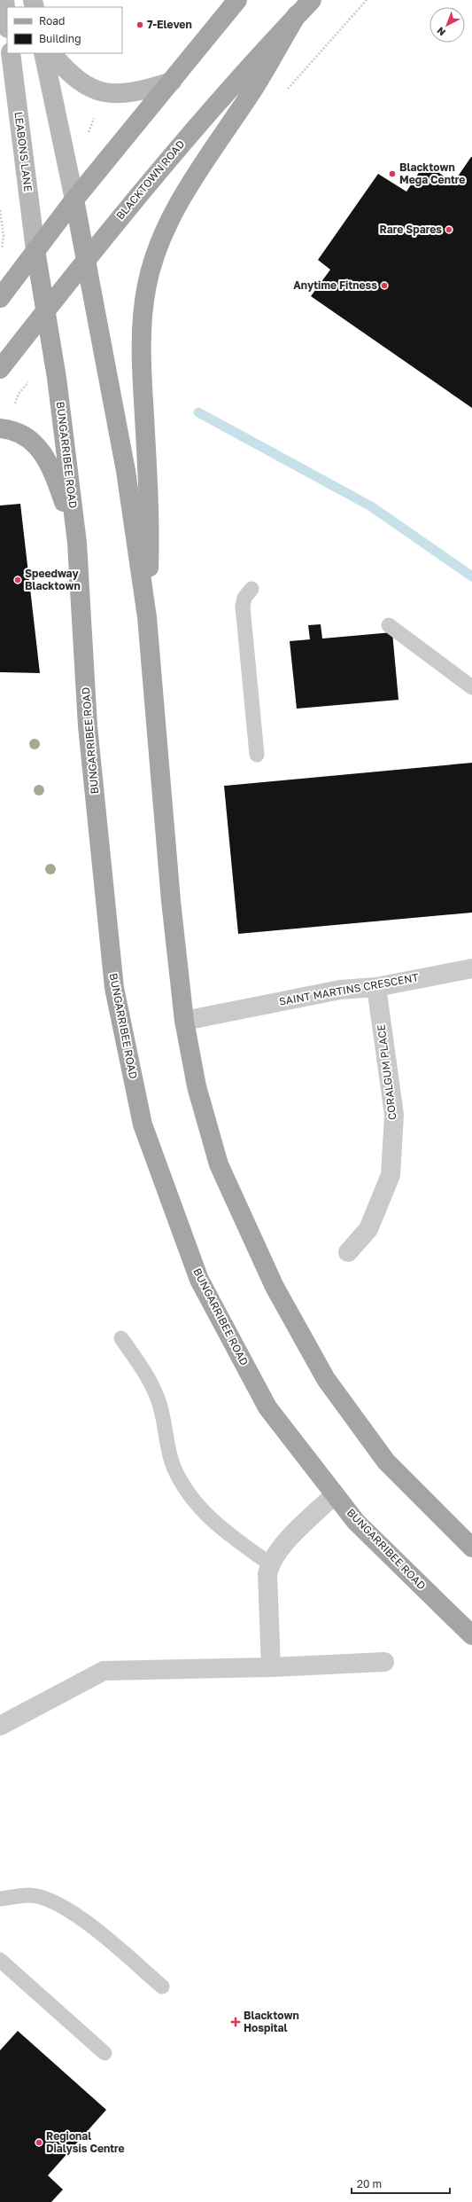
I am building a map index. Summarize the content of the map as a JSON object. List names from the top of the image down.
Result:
{
  "streets": {
    "main road": ["BLACKTOWN ROAD", "BUNGARRIBEE ROAD"],
    "street": ["LEABONS LANE", "SAINT MARTINS CRESCENT", "CORALGUM PLACE"]
  },
  "crossings": [
    ["LEABONS LANE", "BUNGARRIBEE ROAD"],
    ["BLACKTOWN ROAD", "BUNGARRIBEE ROAD"],
    ["SAINT MARTINS CRESCENT", "CORALGUM PLACE"]
  ],
  "places": {
    "other": [
      "7-Eleven",
      "Blacktown Mega Centre",
      "Rare Spares",
      "Anytime Fitness",
      "Speedway Blacktown",
      "Regional Dialysis Centre"
    ],
    "health": ["Blacktown Hospital"]
  },
  "legend": ["Road", "Building"],
  "scale_bar": "20 m",
  "north": "bottom left"
}
